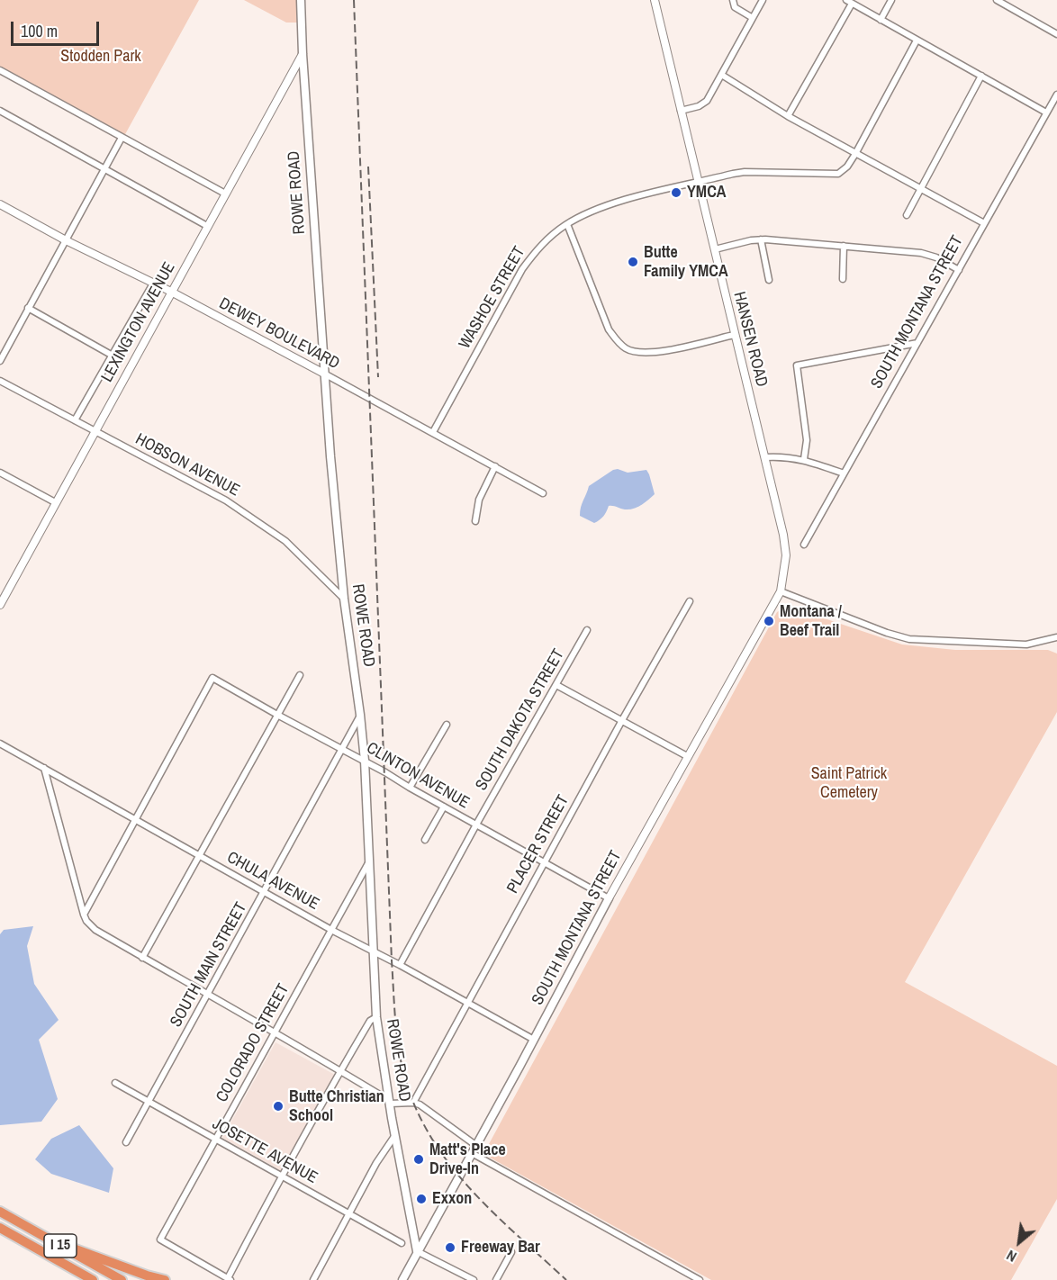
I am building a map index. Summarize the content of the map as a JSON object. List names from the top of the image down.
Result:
{
  "streets": {
    "highway": ["I 15"],
    "main road": ["ROWE ROAD", "SOUTH MONTANA STREET"],
    "street": [
      "WASHOE STREET",
      "LEXINGTON AVENUE",
      "DEWEY BOULEVARD",
      "HANSEN ROAD",
      "HOBSON AVENUE",
      "SOUTH DAKOTA STREET",
      "CLINTON AVENUE",
      "PLACER STREET",
      "CHULA AVENUE",
      "SOUTH MAIN STREET",
      "COLORADO STREET",
      "JOSETTE AVENUE"
    ]
  },
  "crossings": [
    ["ROWE ROAD", "SOUTH MONTANA STREET"],
    ["ROWE ROAD", "LEXINGTON AVENUE"],
    ["ROWE ROAD", "DEWEY BOULEVARD"],
    ["ROWE ROAD", "HOBSON AVENUE"],
    ["ROWE ROAD", "CLINTON AVENUE"],
    ["ROWE ROAD", "CHULA AVENUE"],
    ["ROWE ROAD", "SOUTH MAIN STREET"],
    ["ROWE ROAD", "COLORADO STREET"],
    ["WASHOE STREET", "DEWEY BOULEVARD"],
    ["WASHOE STREET", "HANSEN ROAD"],
    ["SOUTH MONTANA STREET", "HANSEN ROAD"],
    ["SOUTH MONTANA STREET", "CLINTON AVENUE"],
    ["SOUTH MONTANA STREET", "CHULA AVENUE"],
    ["LEXINGTON AVENUE", "DEWEY BOULEVARD"],
    ["LEXINGTON AVENUE", "HOBSON AVENUE"],
    ["SOUTH DAKOTA STREET", "CLINTON AVENUE"],
    ["SOUTH DAKOTA STREET", "CHULA AVENUE"],
    ["CLINTON AVENUE", "PLACER STREET"],
    ["CLINTON AVENUE", "CHULA AVENUE"],
    ["CLINTON AVENUE", "SOUTH MAIN STREET"],
    ["PLACER STREET", "CHULA AVENUE"],
    ["CHULA AVENUE", "SOUTH MAIN STREET"],
    ["CHULA AVENUE", "COLORADO STREET"],
    ["SOUTH MAIN STREET", "JOSETTE AVENUE"],
    ["COLORADO STREET", "JOSETTE AVENUE"]
  ],
  "parks": ["Stodden Park", "Saint Patrick Cemetery"],
  "places": [
    "YMCA",
    "Butte Family YMCA",
    "Montana / Beef Trail",
    "Butte Christian School",
    "Matt's Place Drive-In",
    "Exxon",
    "Freeway Bar"
  ],
  "scale_bar": "100 m",
  "north": "bottom left"
}
